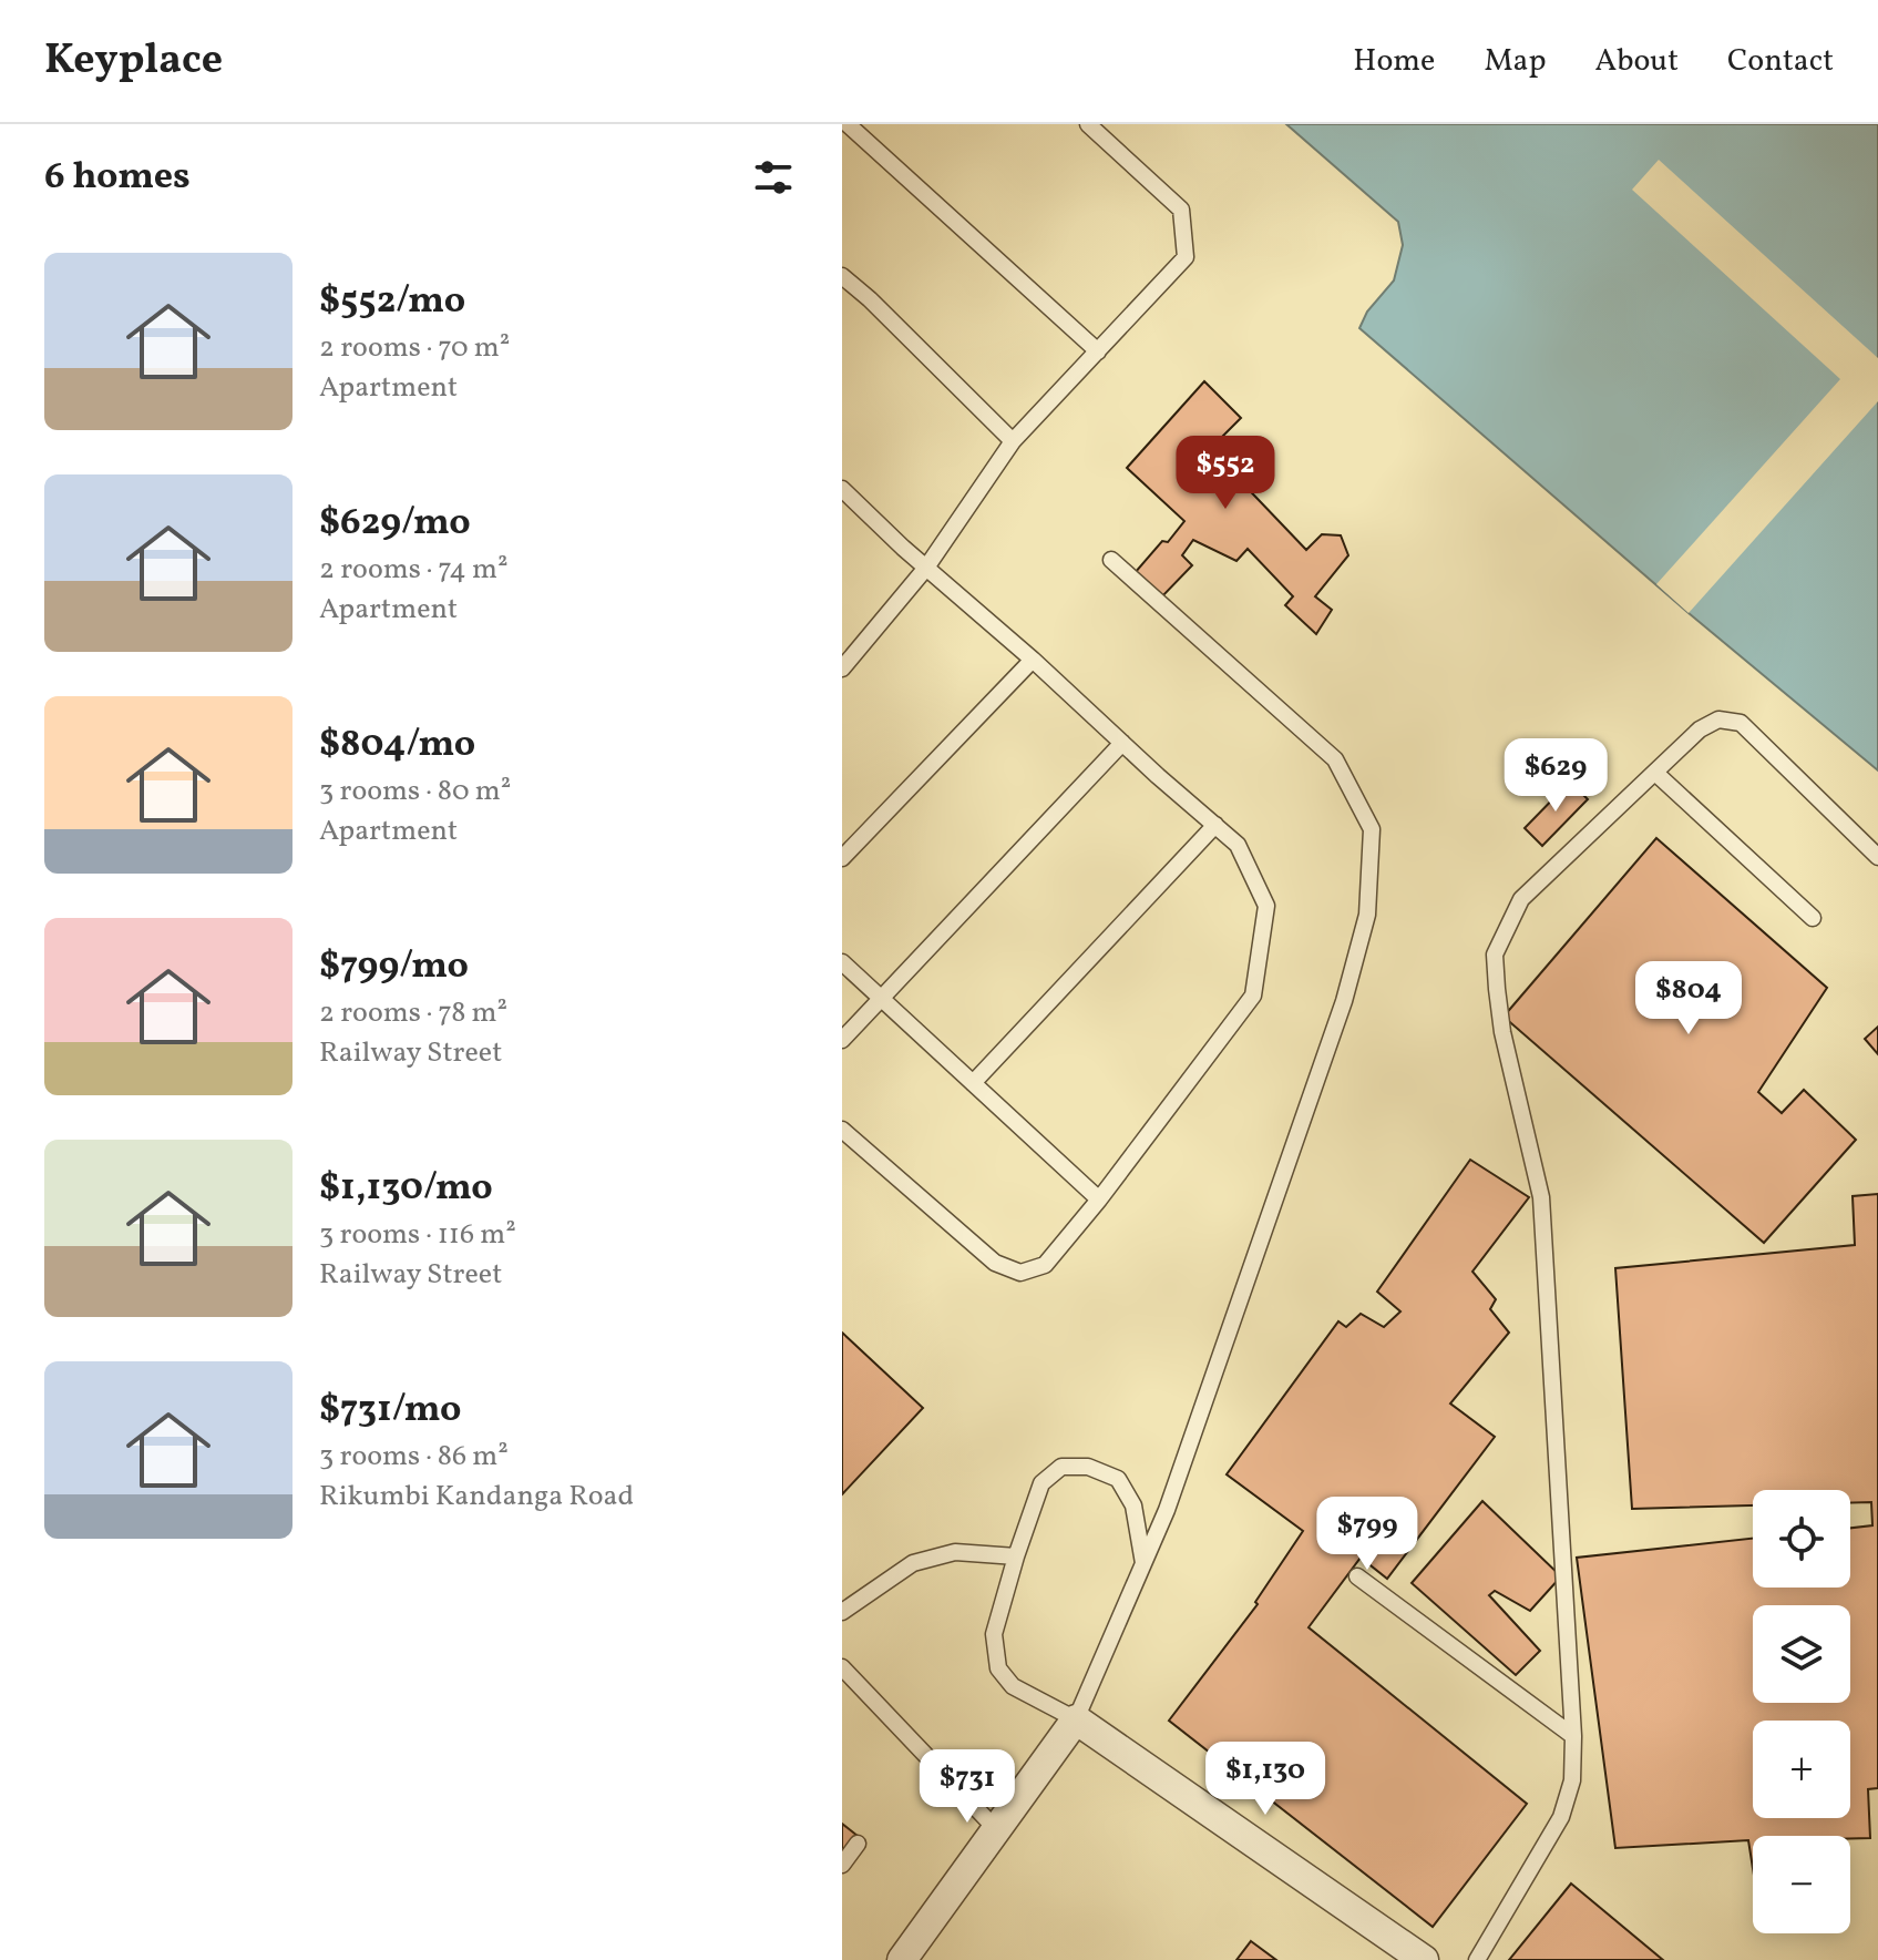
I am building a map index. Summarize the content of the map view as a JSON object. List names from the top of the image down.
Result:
{
  "page": {
    "header": "Keyplace",
    "nav": [
      "Home",
      "Map",
      "About",
      "Contact"
    ],
    "heading": "6 homes",
    "list": [
      {
        "name": "$552/mo",
        "note": "2 rooms · 70 m² · Apartment"
      },
      {
        "name": "$629/mo",
        "note": "2 rooms · 74 m² · Apartment"
      },
      {
        "name": "$804/mo",
        "note": "3 rooms · 80 m² · Apartment"
      },
      {
        "name": "$799/mo",
        "note": "2 rooms · 78 m² · Railway Street"
      },
      {
        "name": "$1,130/mo",
        "note": "3 rooms · 116 m² · Railway Street"
      },
      {
        "name": "$731/mo",
        "note": "3 rooms · 86 m² · Rikumbi Kandanga Road"
      }
    ],
    "price": [
      "$552",
      "$629",
      "$804",
      "$799",
      "$1,130",
      "$731"
    ],
    "map_buttons": ["+", "−"]
  }
}
